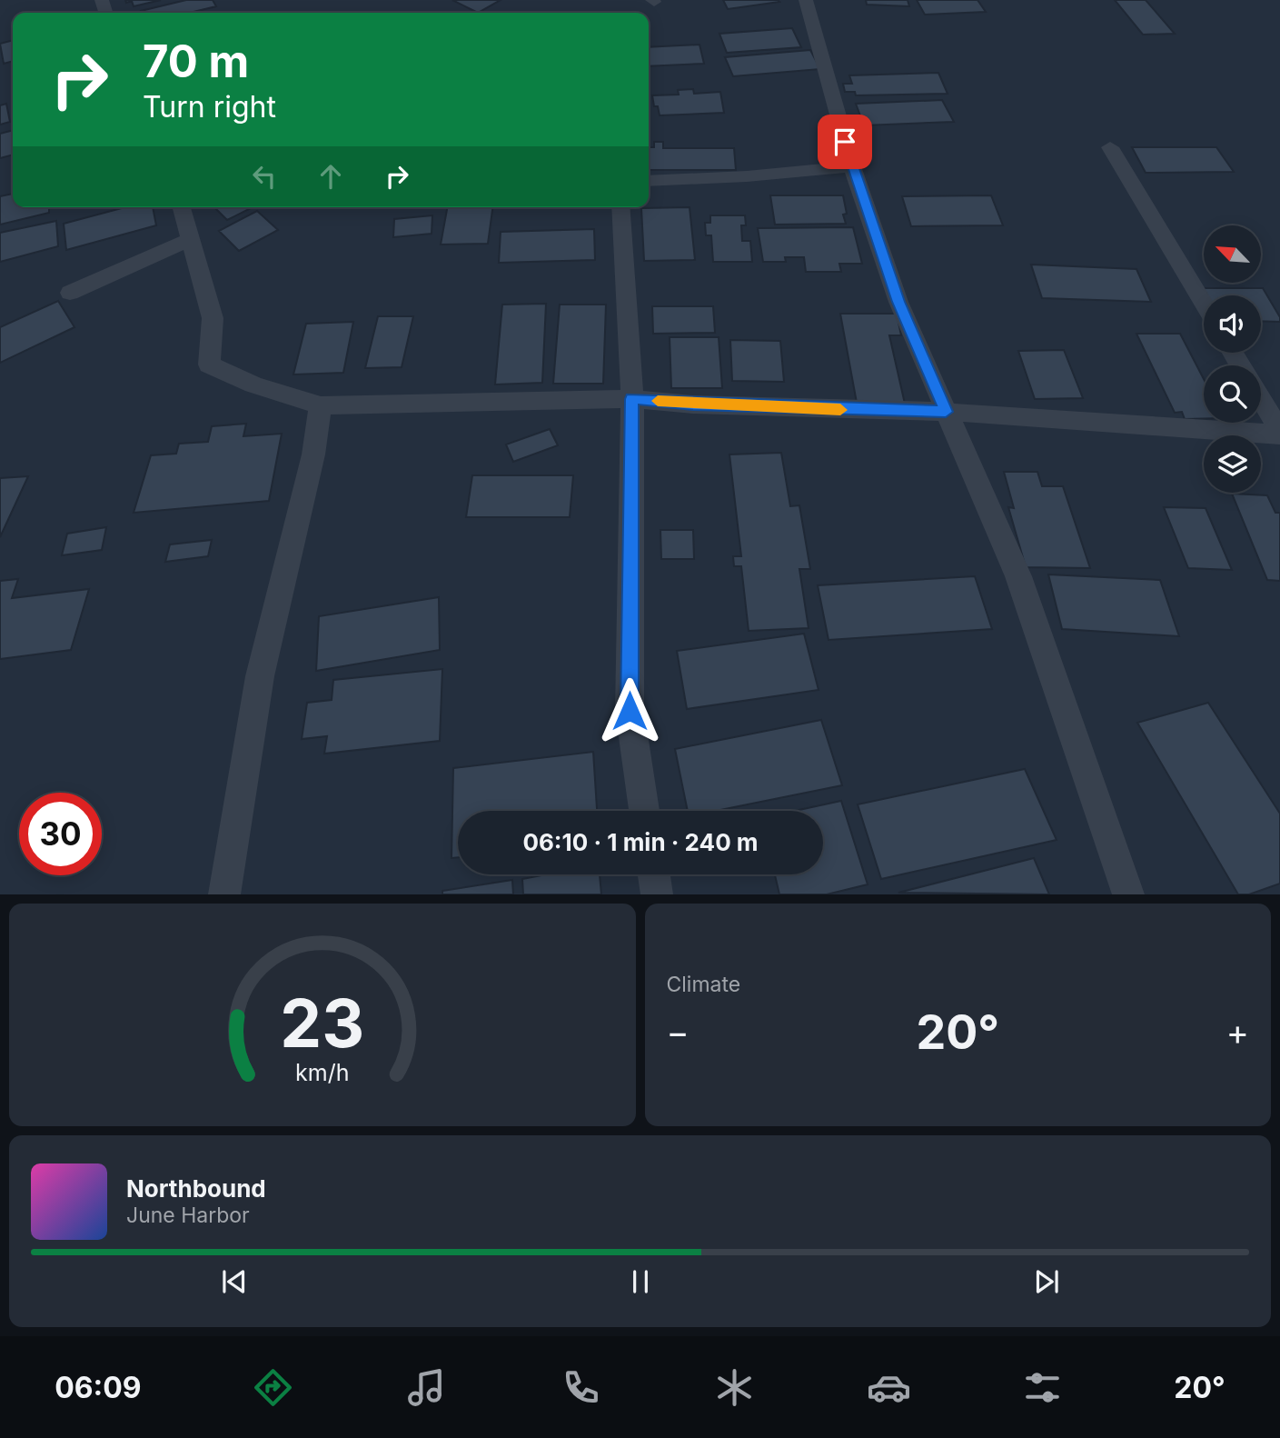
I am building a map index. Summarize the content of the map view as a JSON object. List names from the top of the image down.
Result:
{
  "north": "top left",
  "page": {
    "turn": ["70 m", "Turn right"],
    "limit": "30",
    "trip": "06:10 · 1 min · 240 m",
    "tile": "Climate",
    "heat": ["−", "20°", "+"],
    "song": ["Northbound", "June Harbor"],
    "tabs": ["06:09", "20°"],
    "gauge": ["23", "km/h"]
  }
}
